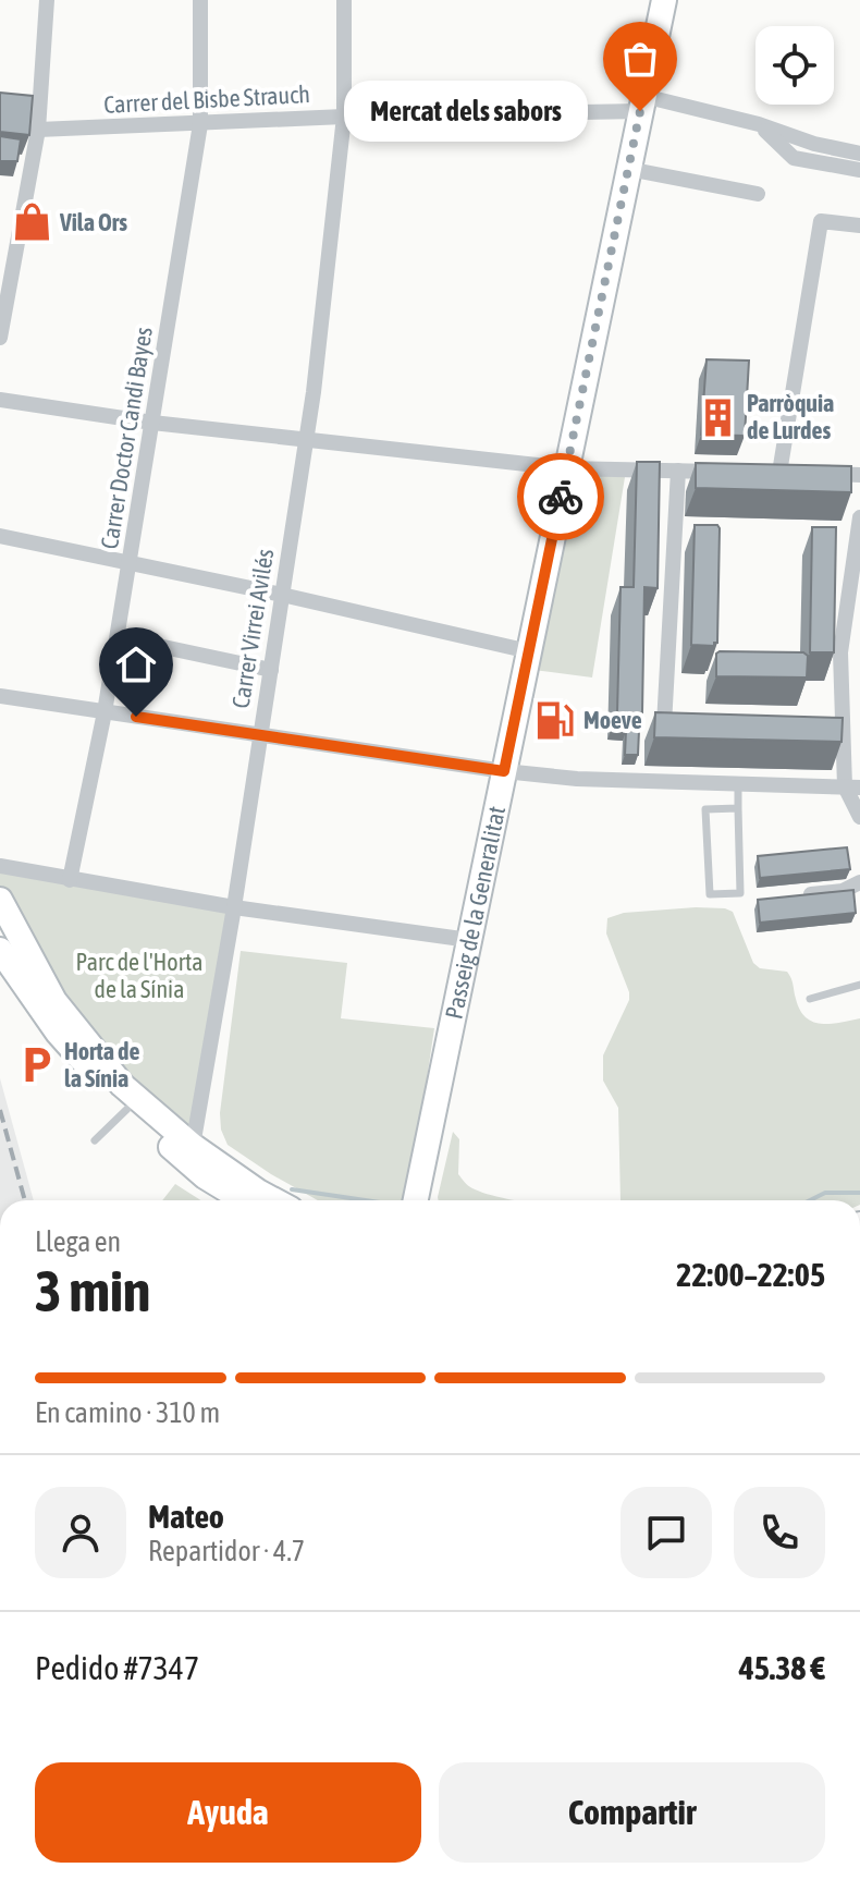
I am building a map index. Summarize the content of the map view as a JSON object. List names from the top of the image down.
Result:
{
  "streets": {
    "street": [
      "Carrer del Bisbe Strauch",
      "Carrer Doctor Candi Bayes",
      "Carrer Virrei Avilés",
      "Passeig de la Generalitat"
    ]
  },
  "crossings": [
    ["Carrer del Bisbe Strauch", "Carrer Doctor Candi Bayes"],
    ["Carrer del Bisbe Strauch", "Carrer Virrei Avilés"],
    ["Carrer del Bisbe Strauch", "Passeig de la Generalitat"]
  ],
  "parks": ["Parc de l'Horta de la Sínia"],
  "places": {
    "other": ["Mercat dels sabors"],
    "shop": ["Vila Ors"],
    "building": ["Parròquia de Lurdes"],
    "fuel station": ["Moeve"],
    "parking": ["Horta de la Sínia"]
  },
  "page": {
    "bubble": "Mercat dels sabors",
    "heading": ["3 min", "Llega en", "22:00–22:05"],
    "panel": [
      "Mateo",
      "Repartidor · 4.7",
      "Pedido #7347",
      "45.38 €"
    ],
    "bar": "En camino · 310 m",
    "buttons": ["Ayuda", "Compartir"]
  }
}
